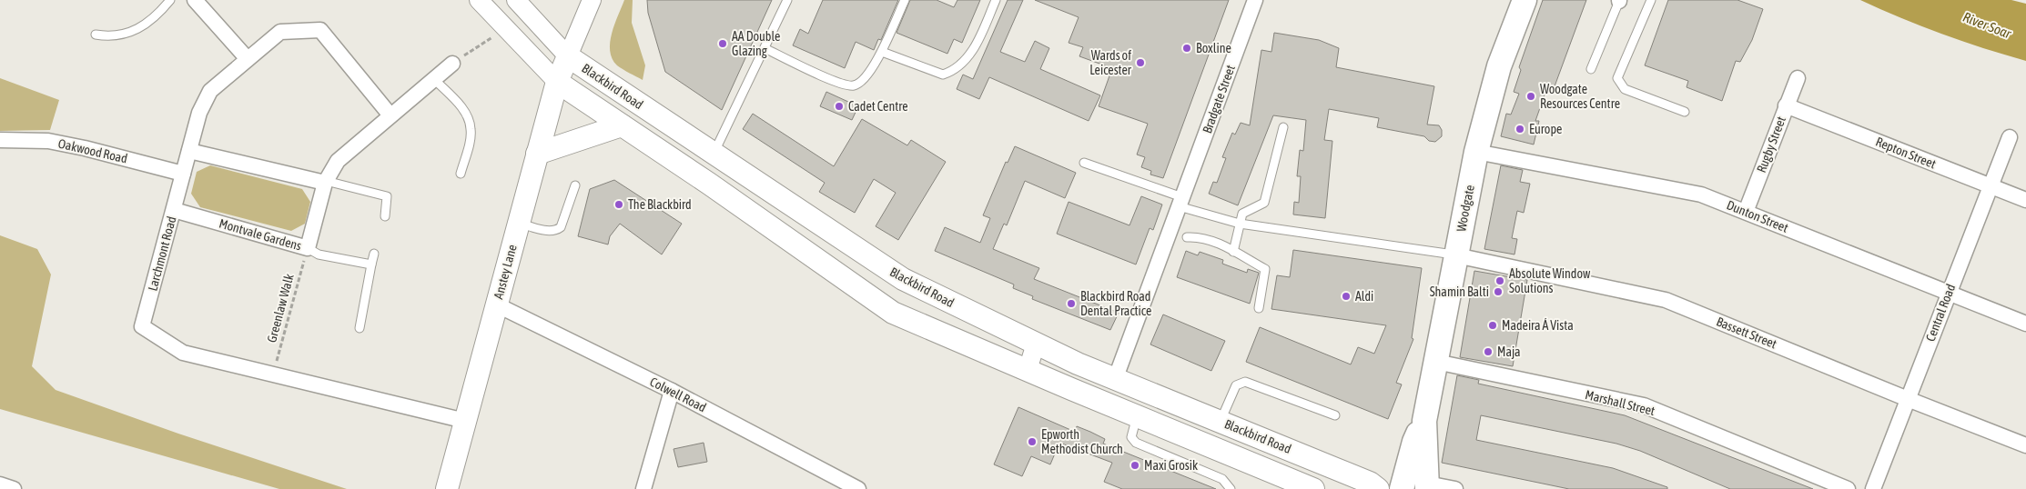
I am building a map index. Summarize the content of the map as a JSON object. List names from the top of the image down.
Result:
{
  "streets": {
    "main road": ["Blackbird Road", "Woodgate", "Anstey Lane"],
    "street": [
      "Bradgate Street",
      "Rugby Street",
      "Oakwood Road",
      "Repton Street",
      "Dunton Street",
      "Montvale Gardens",
      "Larchmont Road",
      "Central Road",
      "Bassett Street",
      "Colwell Road",
      "Marshall Street"
    ],
    "path": ["Greenlaw Walk"]
  },
  "crossings": [
    ["Blackbird Road", "Bradgate Street"],
    ["Blackbird Road", "Anstey Lane"],
    ["Rugby Street", "Repton Street"],
    ["Rugby Street", "Dunton Street"],
    ["Oakwood Road", "Larchmont Road"],
    ["Repton Street", "Central Road"],
    ["Woodgate", "Dunton Street"],
    ["Woodgate", "Bassett Street"],
    ["Woodgate", "Marshall Street"],
    ["Dunton Street", "Central Road"],
    ["Montvale Gardens", "Larchmont Road"],
    ["Montvale Gardens", "Greenlaw Walk"],
    ["Larchmont Road", "Anstey Lane"],
    ["Larchmont Road", "Greenlaw Walk"],
    ["Anstey Lane", "Colwell Road"],
    ["Central Road", "Bassett Street"]
  ],
  "water": ["River Soar"],
  "places": [
    "AA Double Glazing",
    "Boxline",
    "Wards of Leicester",
    "Woodgate Resources Centre",
    "Cadet Centre",
    "Europe",
    "The Blackbird",
    "Absolute Window Solutions",
    "Shamin Balti",
    "Aldi",
    "Blackbird Road Dental Practice",
    "Madeira Á Vista",
    "Maja",
    "Epworth Methodist Church",
    "Maxi Grosik"
  ]
}
